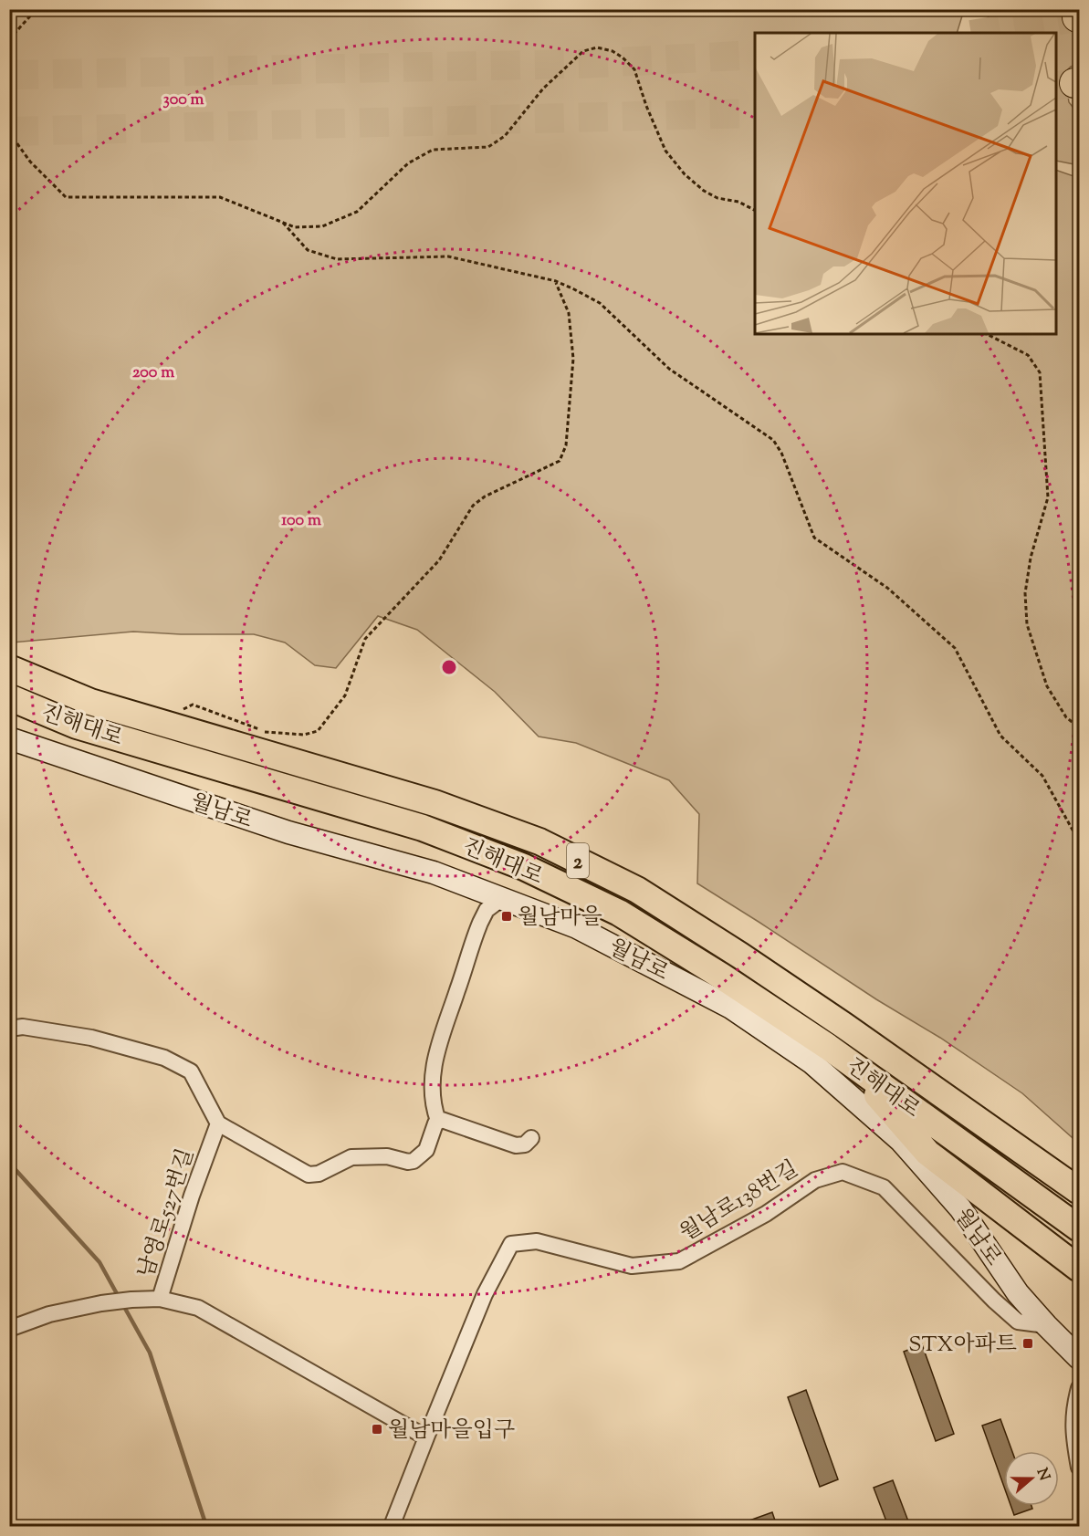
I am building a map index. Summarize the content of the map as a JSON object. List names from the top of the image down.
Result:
{
  "streets": {
    "highway": ["진해대로", "2"],
    "main road": ["월남로"],
    "street": ["월남로138번길", "남영로527번길"]
  },
  "crossings": [
    ["월남로", "월남로138번길"],
    ["월남로138번길", "남영로527번길"]
  ],
  "places": {
    "transit": ["월남마을", "STX아파트", "월남마을입구"]
  },
  "north": "right",
  "rings": ["300 m", "200 m", "100 m"]
}
